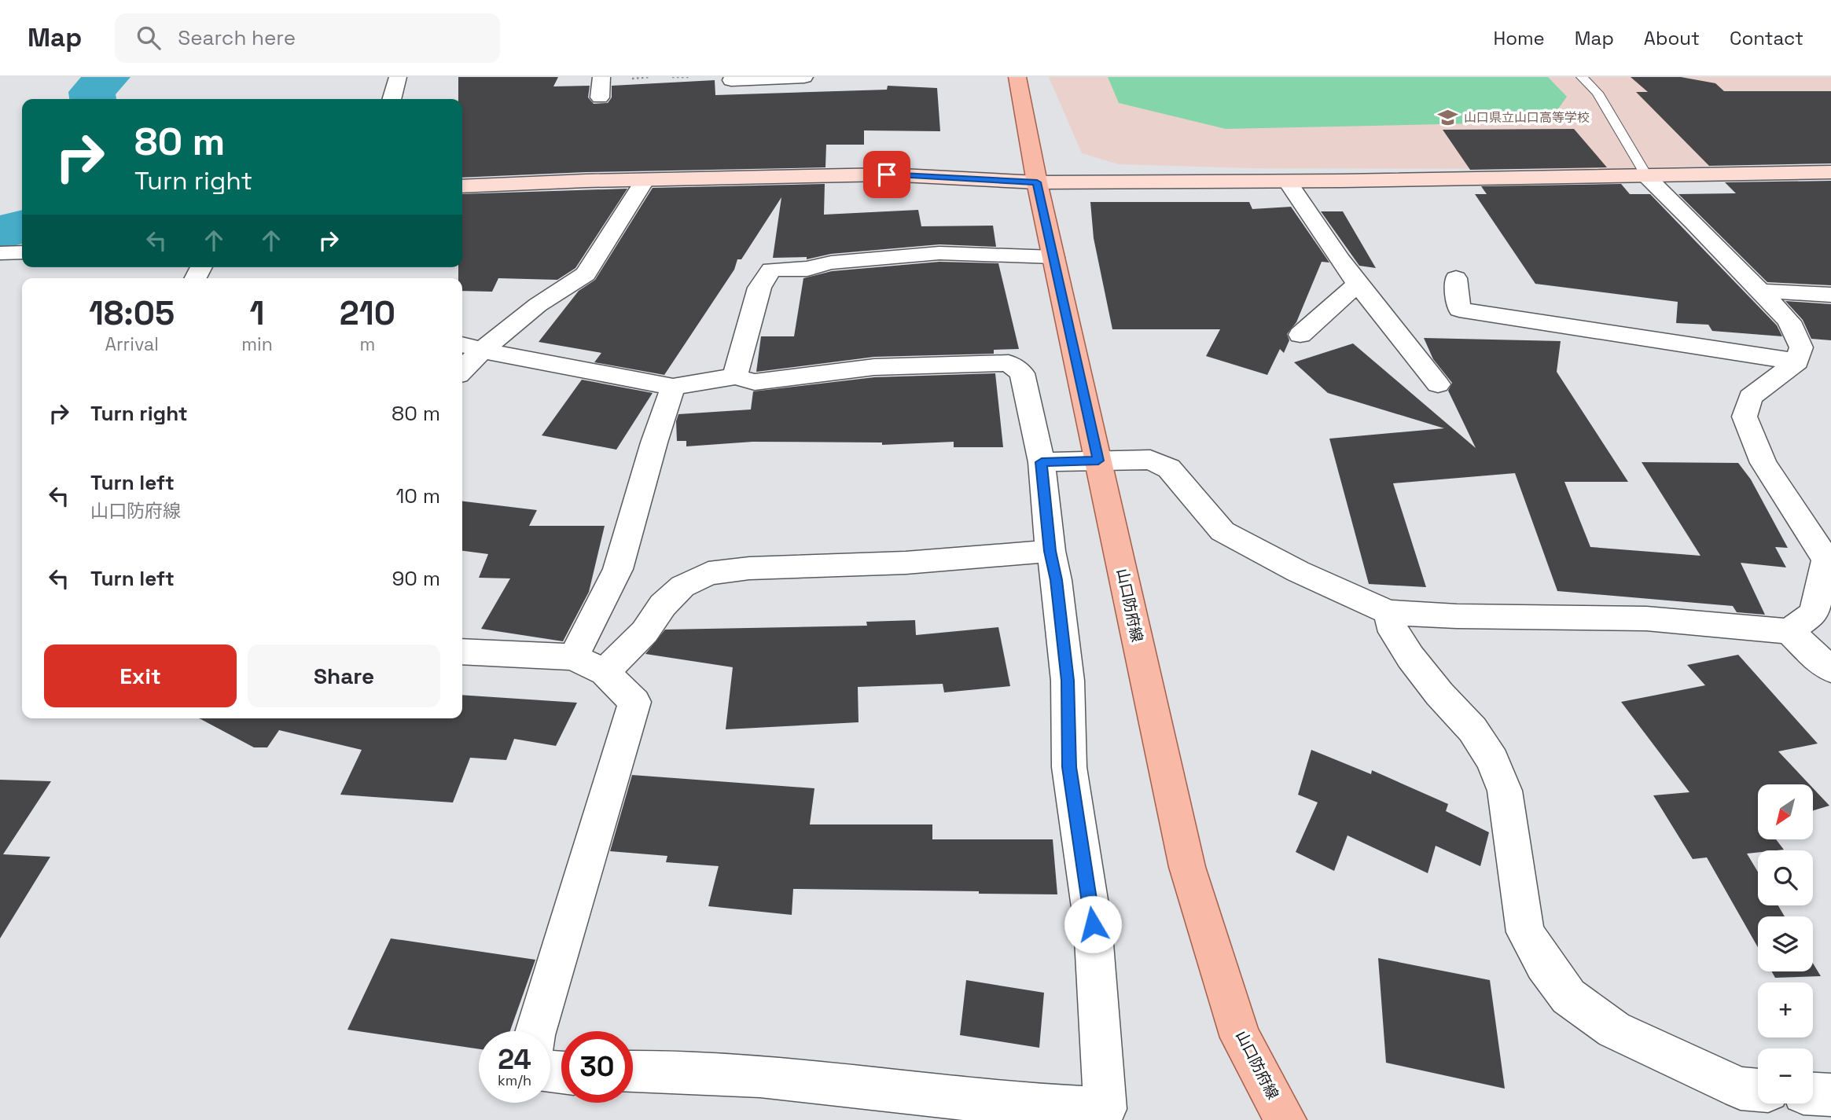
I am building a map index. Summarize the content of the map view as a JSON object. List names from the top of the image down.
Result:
{
  "streets": {
    "main road": ["山口防府線"]
  },
  "places": {
    "school or university": ["山口県立山口高等学校"]
  },
  "north": "bottom left",
  "page": {
    "header": "Map",
    "search": "Search here",
    "nav": [
      "Home",
      "Map",
      "About",
      "Contact"
    ],
    "turn": ["80 m", "Turn right"],
    "eta": [
      "18:05",
      "Arrival",
      "1",
      "min",
      "210",
      "m"
    ],
    "list": [
      {
        "name": "Turn right",
        "value": "80 m"
      },
      {
        "name": "Turn left",
        "note": "山口防府線",
        "value": "10 m"
      },
      {
        "name": "Turn left",
        "value": "90 m"
      }
    ],
    "buttons": ["Exit", "Share"],
    "map_buttons": ["+", "−"],
    "speed": "24 km/h",
    "limit": "30"
  }
}
